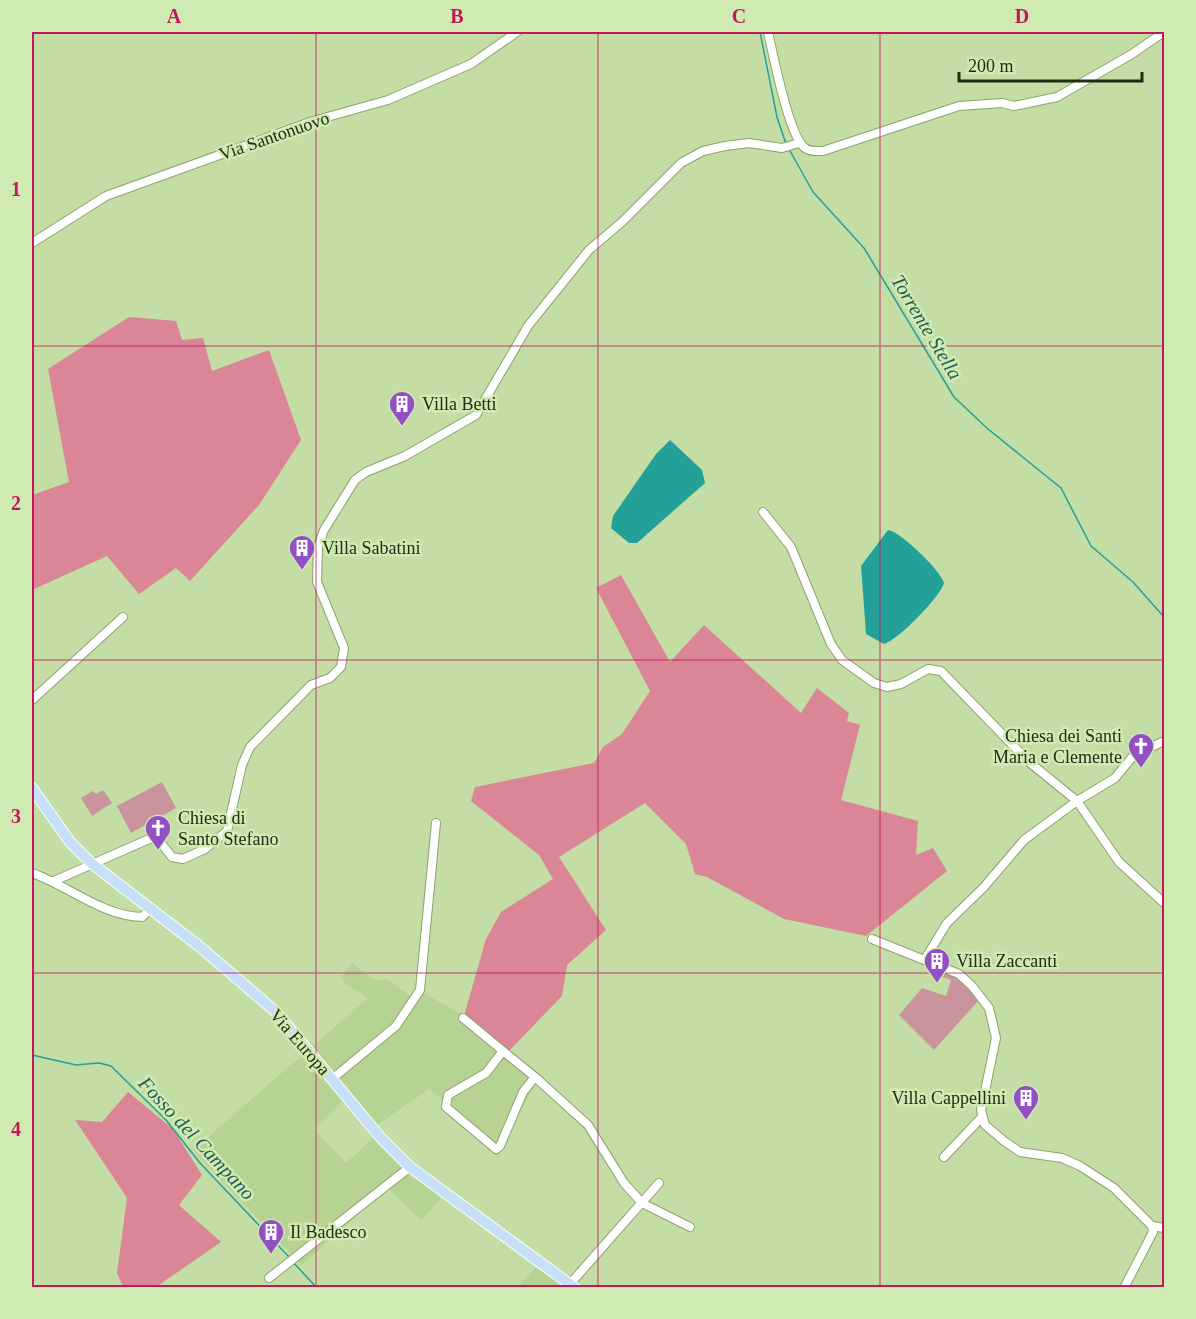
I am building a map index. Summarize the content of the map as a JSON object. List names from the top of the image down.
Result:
{
  "streets": {
    "main road": ["Via Europa"],
    "street": ["Via Santonuovo"]
  },
  "water": ["Torrente Stella", "Fosso del Campano"],
  "places": {
    "building": [
      "Villa Betti",
      "Villa Sabatini",
      "Villa Zaccanti",
      "Villa Cappellini",
      "Il Badesco"
    ],
    "church": ["Chiesa dei Santi Maria e Clemente", "Chiesa di Santo Stefano"]
  },
  "scale_bar": "200 m",
  "grid": {
    "columns": [
      "A",
      "B",
      "C",
      "D"
    ],
    "rows": [
      "1",
      "2",
      "3",
      "4"
    ]
  }
}
